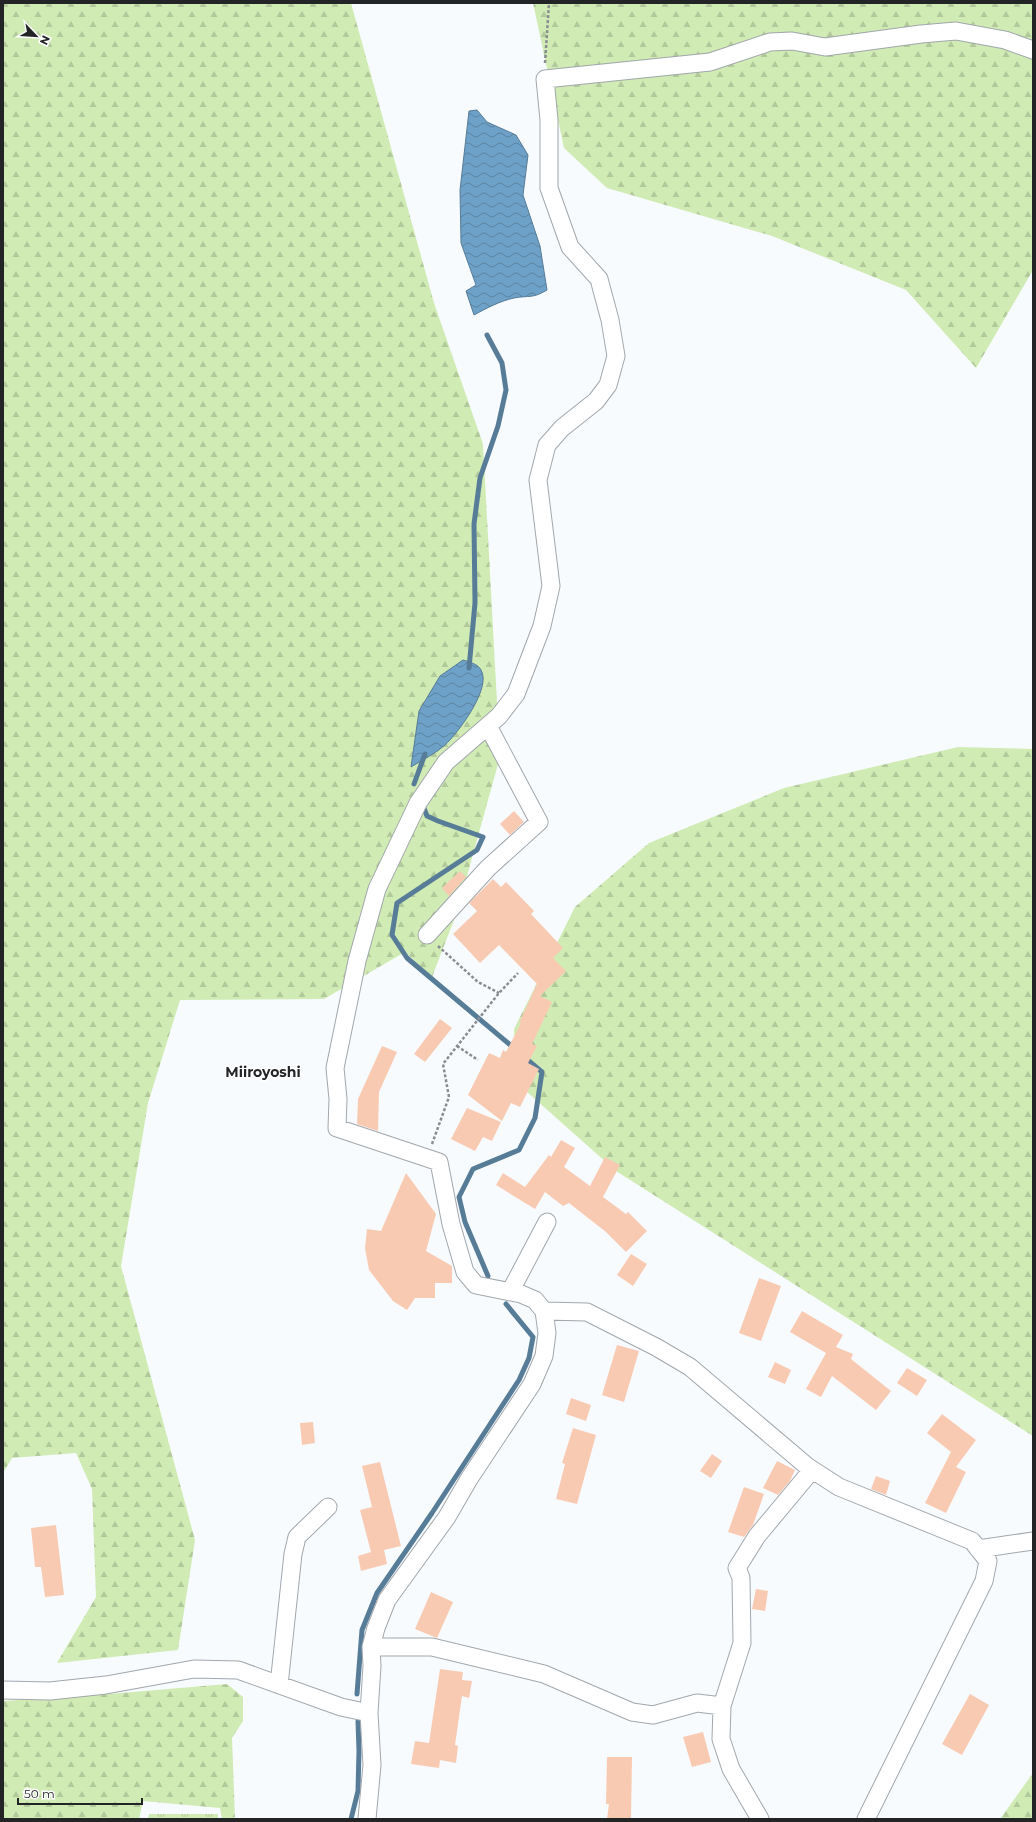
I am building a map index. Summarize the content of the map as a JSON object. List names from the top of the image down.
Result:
{
  "districts": ["Miiroyoshi"],
  "scale_bar": "50 m",
  "north": "bottom right"
}
